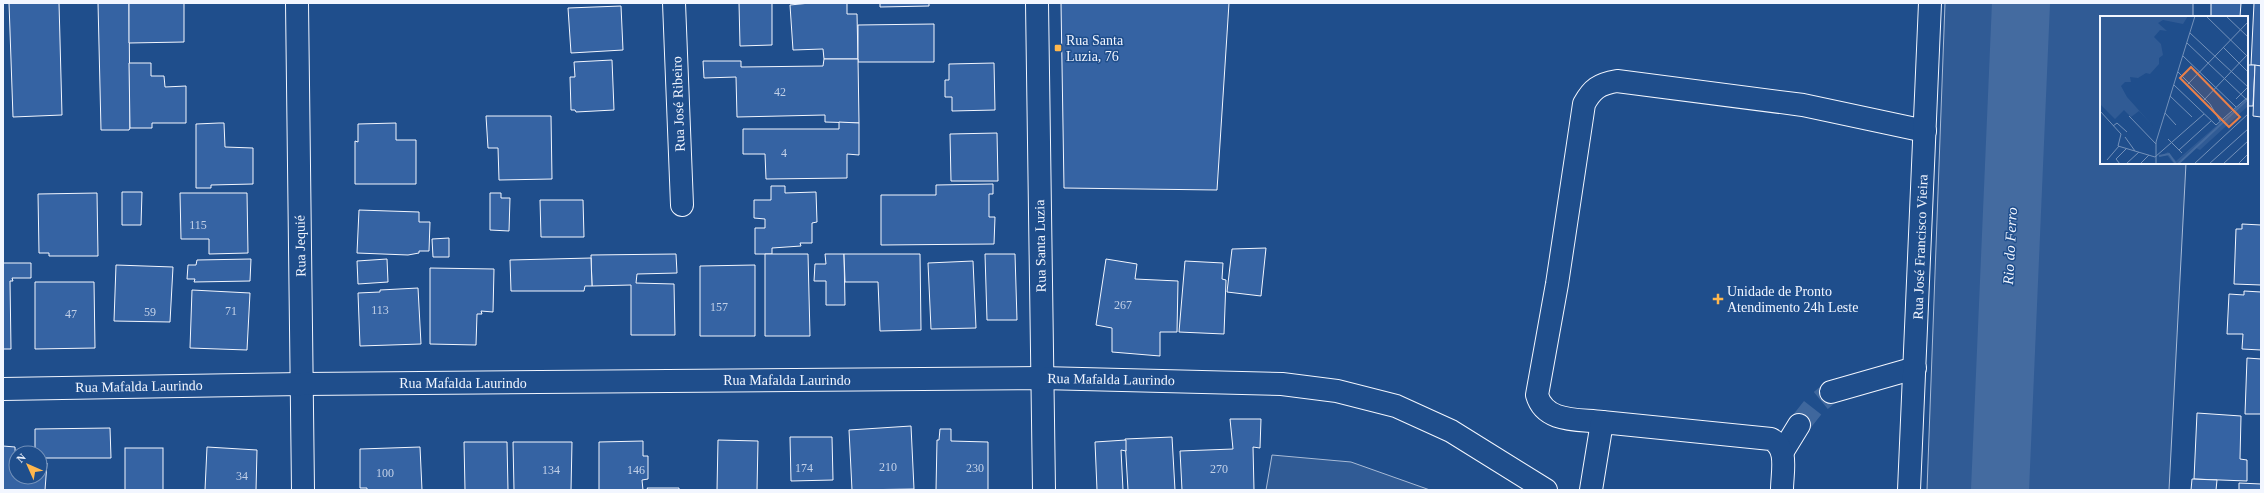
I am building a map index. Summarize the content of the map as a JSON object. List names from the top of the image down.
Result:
{
  "streets": {
    "street": [
      "Rua José Ribeiro",
      "Rua Jequié",
      "Rua Santa Luzia",
      "Rua José Francisco Vieira",
      "Rua Mafalda Laurindo"
    ]
  },
  "crossings": [
    ["Rua Jequié", "Rua Mafalda Laurindo"],
    ["Rua Santa Luzia", "Rua Mafalda Laurindo"]
  ],
  "water": ["Rio do Ferro"],
  "places": {
    "transit": ["Rua Santa Luzia, 76"],
    "health": ["Unidade de Pronto Atendimento 24h Leste"]
  },
  "house_numbers": [
    "42",
    "4",
    "115",
    "267",
    "157",
    "113",
    "71",
    "59",
    "47",
    "210",
    "174",
    "230",
    "270",
    "134",
    "146",
    "100",
    "34"
  ],
  "north": "top left"
}
